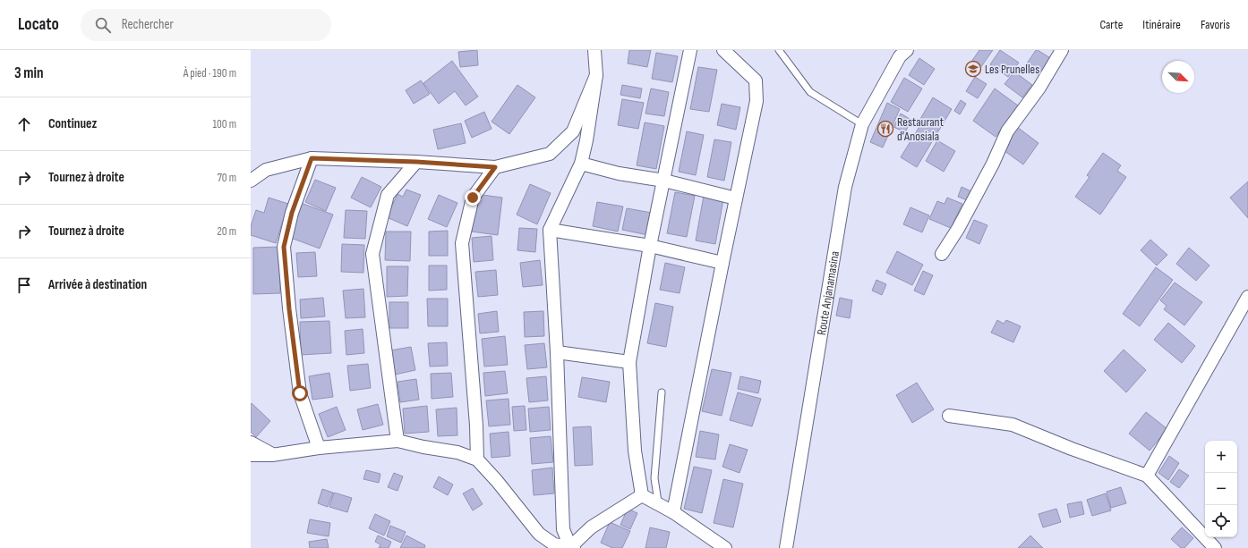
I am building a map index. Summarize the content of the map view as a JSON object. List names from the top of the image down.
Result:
{
  "streets": {
    "street": ["Route Anjanamasina"]
  },
  "places": {
    "school or university": ["Les Prunelles"],
    "restaurant": ["Restaurant d'Anosiala"]
  },
  "north": "bottom right",
  "page": {
    "header": "Locato",
    "search": "Rechercher",
    "nav": ["Carte", "Itinéraire", "Favoris"],
    "heading": ["3 min", "À pied · 190 m"],
    "list": [
      ["Continuez", "100 m"],
      ["Tournez à droite", "70 m"],
      ["Tournez à droite", "20 m"],
      "Arrivée à destination"
    ],
    "map_buttons": ["+", "−"]
  }
}
